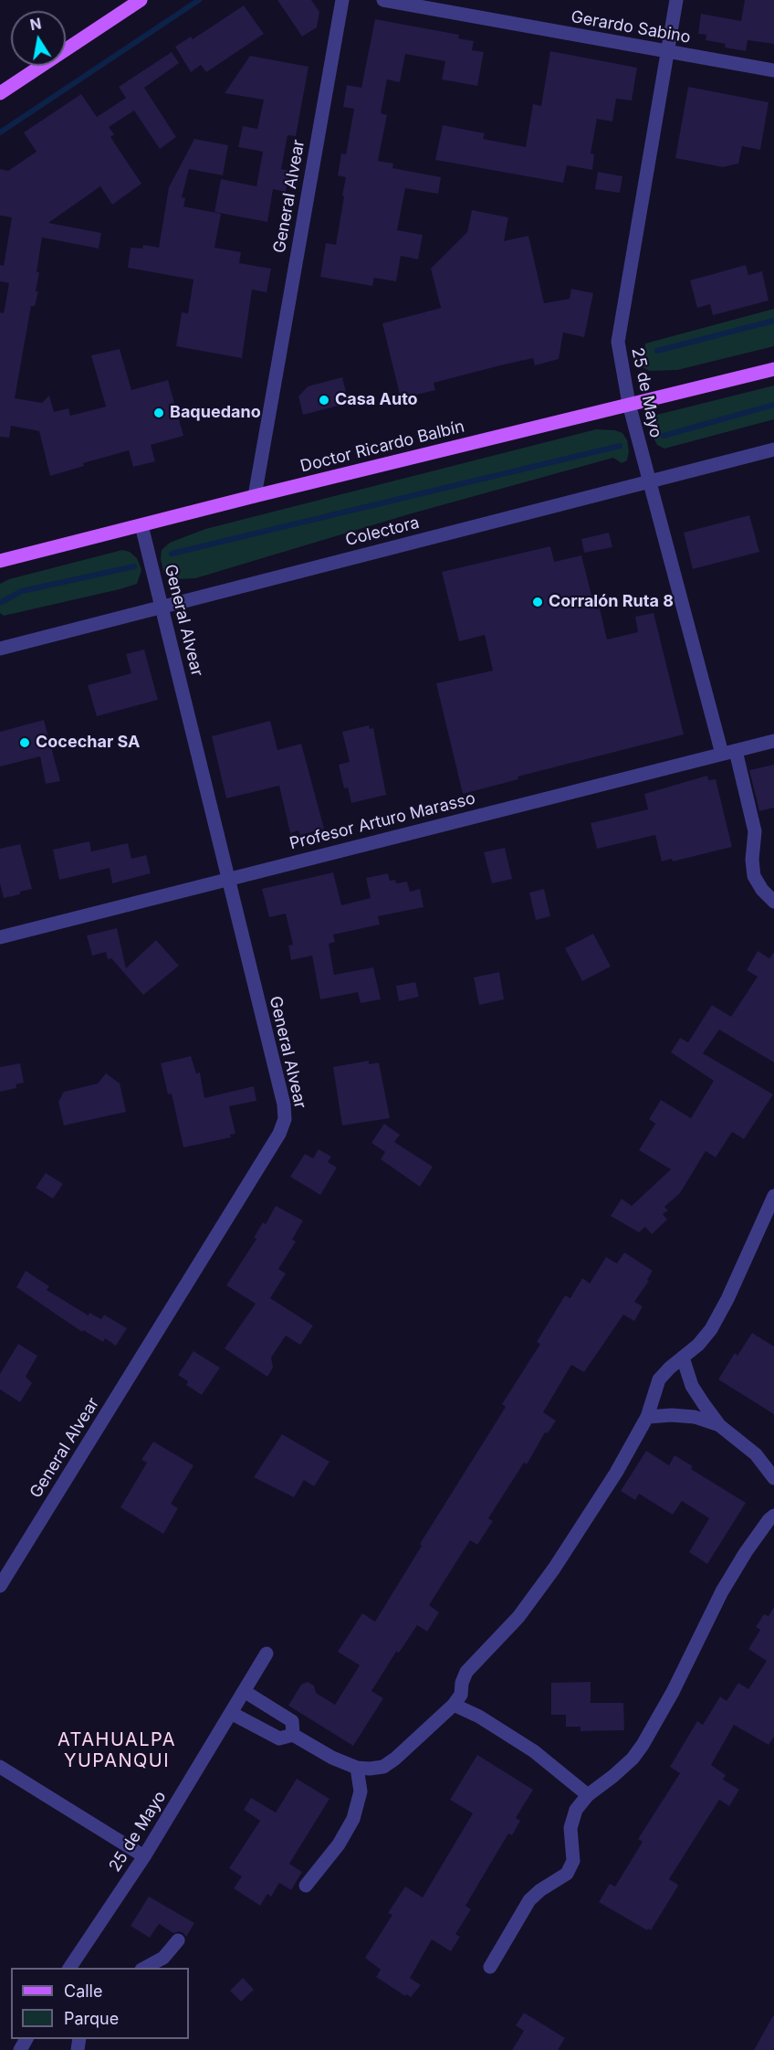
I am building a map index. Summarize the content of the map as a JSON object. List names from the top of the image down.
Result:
{
  "streets": {
    "main road": ["Doctor Ricardo Balbín"],
    "street": [
      "Gerardo Sabino",
      "General Alvear",
      "25 de Mayo",
      "Colectora",
      "Profesor Arturo Marasso"
    ]
  },
  "crossings": [
    ["Gerardo Sabino", "25 de Mayo"],
    ["General Alvear", "Doctor Ricardo Balbín"],
    ["General Alvear", "Colectora"],
    ["General Alvear", "Profesor Arturo Marasso"],
    ["25 de Mayo", "Doctor Ricardo Balbín"],
    ["25 de Mayo", "Colectora"],
    ["25 de Mayo", "Profesor Arturo Marasso"]
  ],
  "districts": ["ATAHUALPA YUPANQUI"],
  "places": [
    "Casa Auto",
    "Baquedano",
    "Corralón Ruta 8",
    "Cocechar SA"
  ],
  "legend": ["Calle", "Parque"],
  "north": "top"
}
